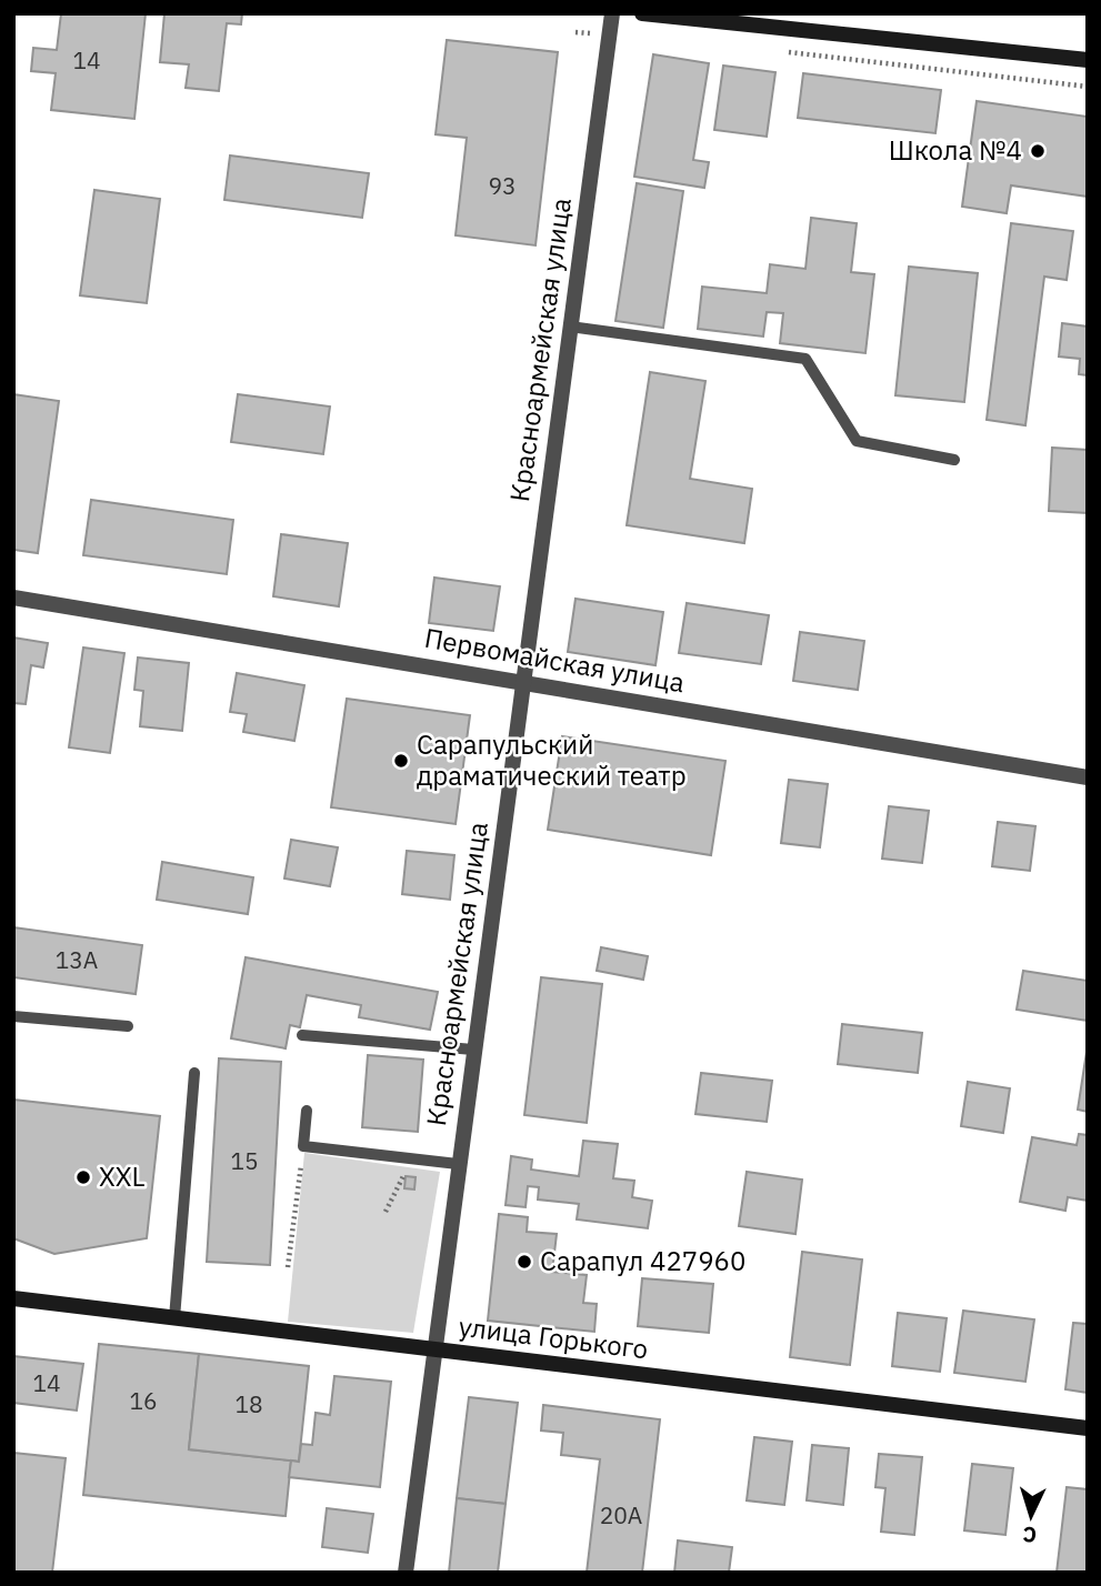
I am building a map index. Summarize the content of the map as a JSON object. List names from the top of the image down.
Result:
{
  "streets": {
    "street": ["Красноармейская улица", "Первомайская улица", "улица Горького"]
  },
  "crossings": [
    ["Красноармейская улица", "Первомайская улица"],
    ["Красноармейская улица", "улица Горького"]
  ],
  "places": [
    "Школа №4",
    "Сарапульский драматический театр",
    "XXL",
    "Сарапул 427960"
  ],
  "house_numbers": [
    "14",
    "93",
    "13А",
    "15",
    "14",
    "16",
    "18",
    "20А"
  ],
  "north": "bottom"
}
